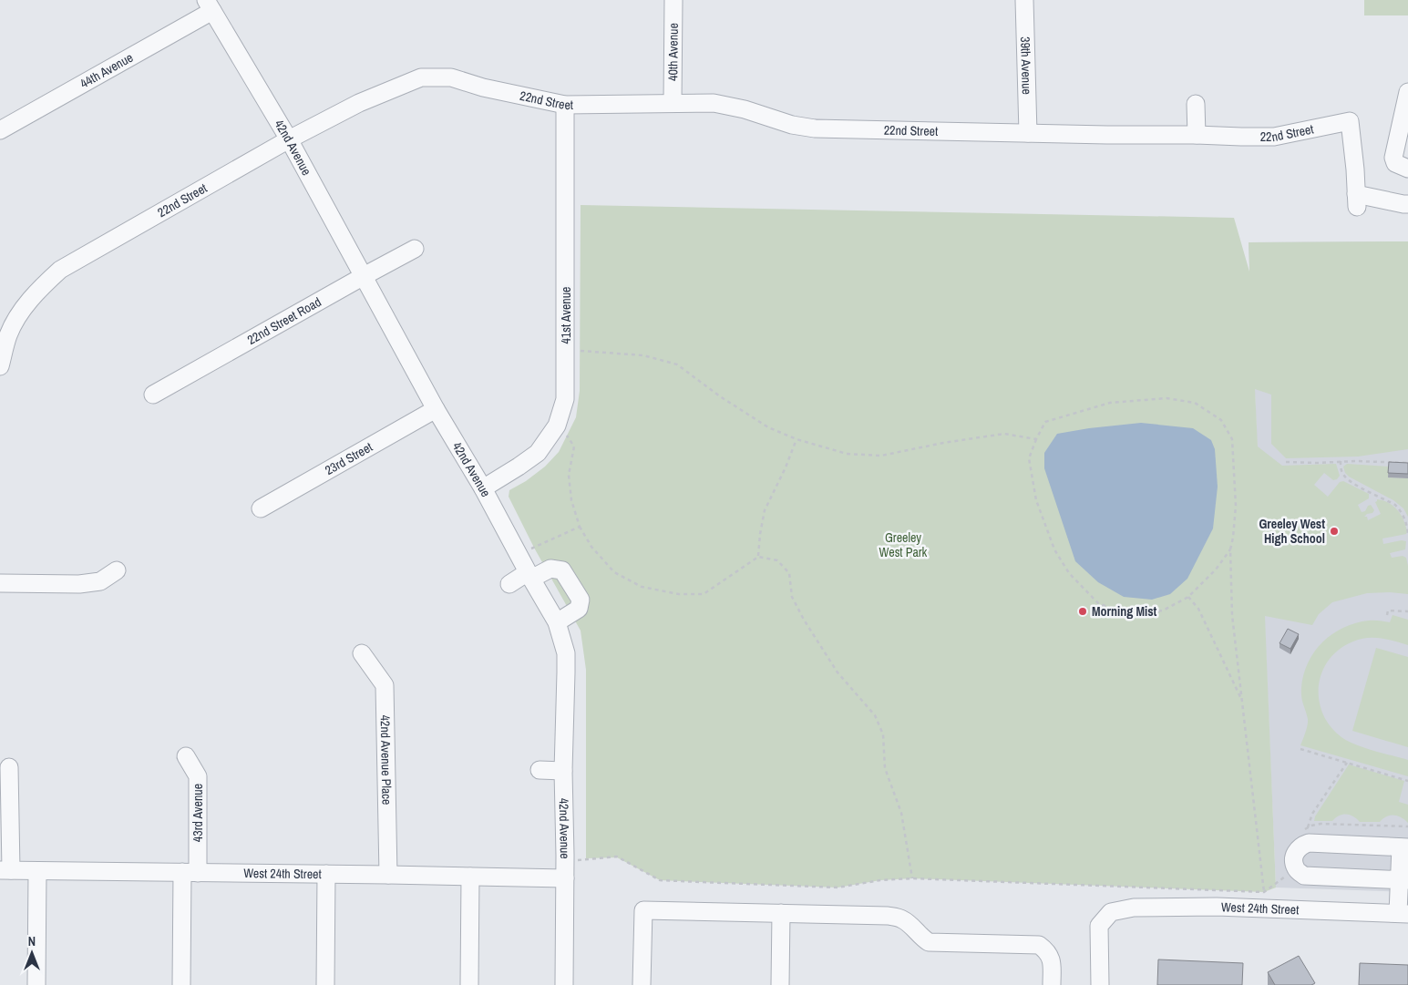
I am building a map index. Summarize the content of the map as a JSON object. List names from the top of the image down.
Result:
{
  "streets": {
    "street": [
      "40th Avenue",
      "39th Avenue",
      "44th Avenue",
      "22nd Street",
      "42nd Avenue",
      "41st Avenue",
      "22nd Street Road",
      "23rd Street",
      "42nd Avenue Place",
      "43rd Avenue",
      "West 24th Street"
    ]
  },
  "crossings": [
    ["40th Avenue", "22nd Street"],
    ["39th Avenue", "22nd Street"],
    ["44th Avenue", "42nd Avenue"],
    ["22nd Street", "42nd Avenue"],
    ["22nd Street", "41st Avenue"],
    ["42nd Avenue", "41st Avenue"],
    ["42nd Avenue", "22nd Street Road"],
    ["42nd Avenue", "23rd Street"],
    ["42nd Avenue", "West 24th Street"],
    ["42nd Avenue Place", "West 24th Street"],
    ["43rd Avenue", "West 24th Street"]
  ],
  "parks": ["Greeley West Park"],
  "places": ["Greeley West High School", "Morning Mist"],
  "north": "top"
}
